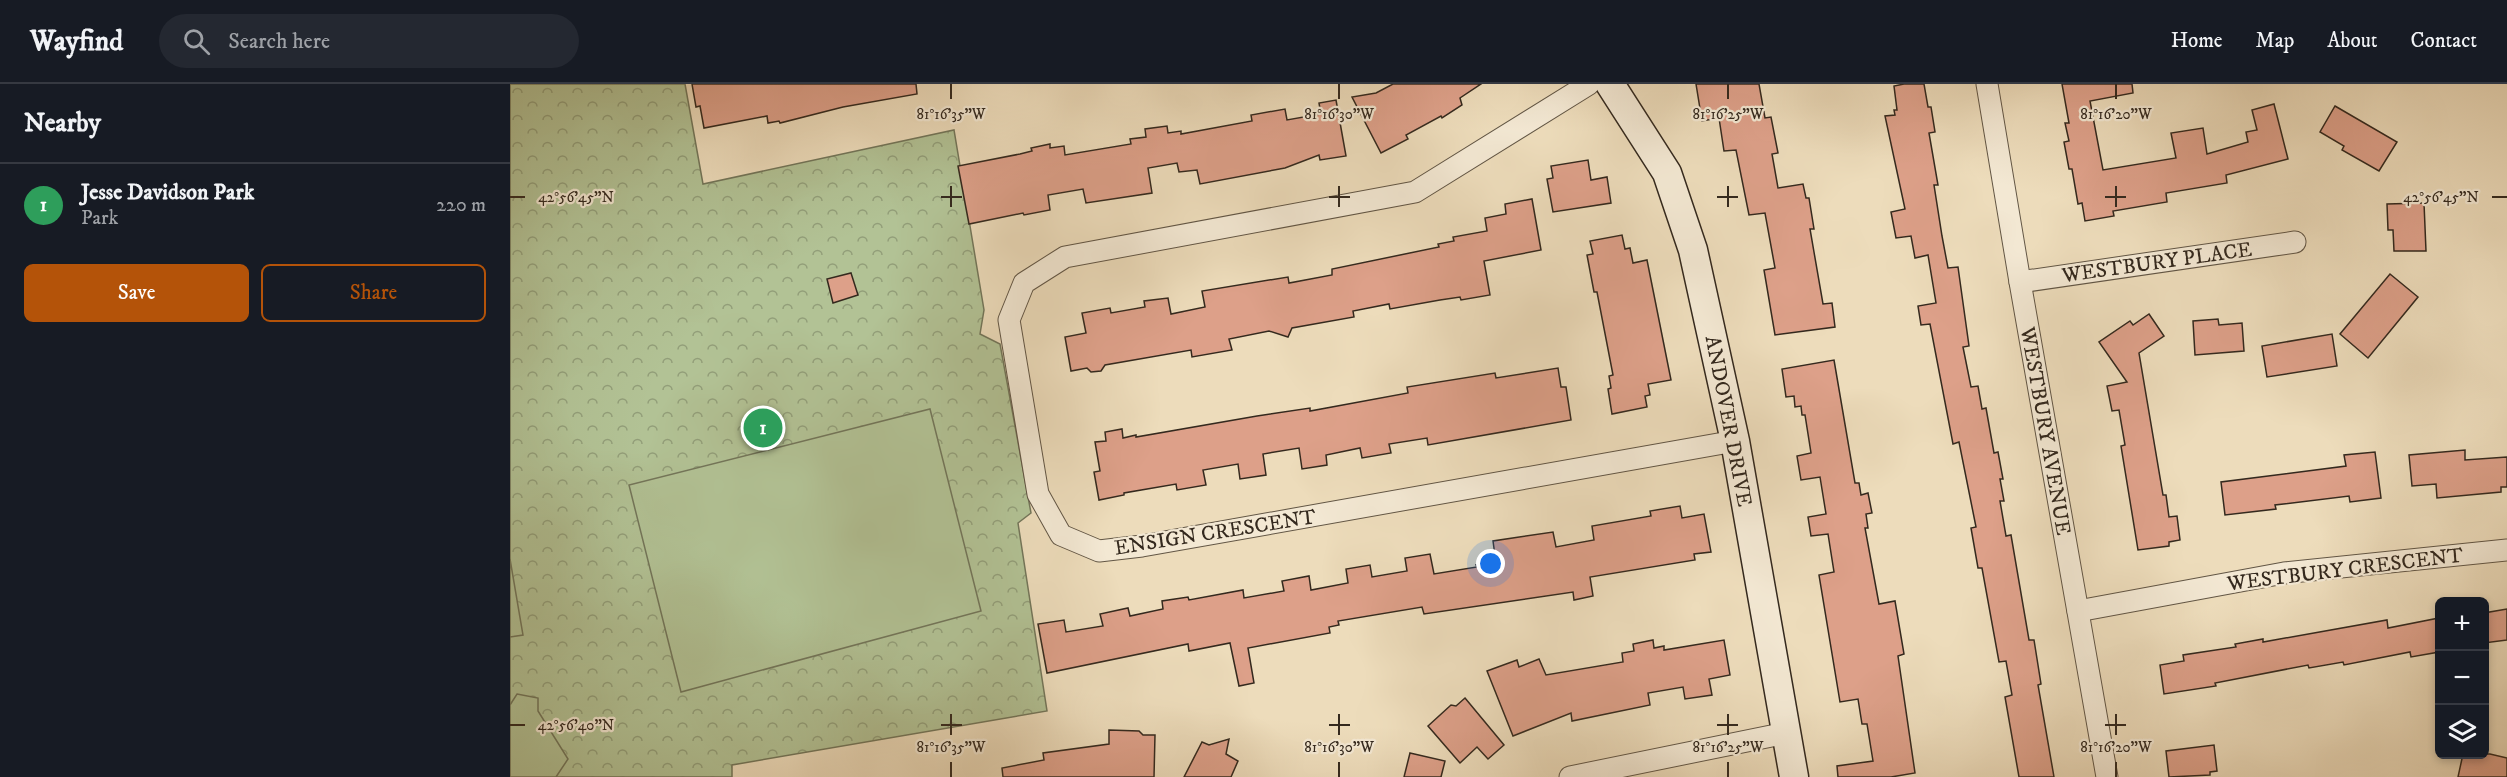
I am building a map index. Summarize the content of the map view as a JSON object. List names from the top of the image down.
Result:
{
  "streets": {
    "street": [
      "WESTBURY PLACE",
      "ANDOVER DRIVE",
      "WESTBURY AVENUE",
      "ENSIGN CRESCENT",
      "WESTBURY CRESCENT"
    ]
  },
  "crossings": [
    ["WESTBURY PLACE", "WESTBURY AVENUE"],
    ["ANDOVER DRIVE", "ENSIGN CRESCENT"],
    ["WESTBURY AVENUE", "WESTBURY CRESCENT"]
  ],
  "page": {
    "header": "Wayfind",
    "search": "Search here",
    "nav": [
      "Home",
      "Map",
      "About",
      "Contact"
    ],
    "heading": "Nearby",
    "list": [
      {
        "mark": "1",
        "name": "Jesse Davidson Park",
        "note": "Park",
        "value": "220 m"
      }
    ],
    "buttons": ["Save", "Share"],
    "pins": "1",
    "map_buttons": ["+", "−"]
  },
  "coordinates": [
    "81°16'35\"W",
    "81°16'30\"W",
    "81°16'25\"W",
    "81°16'20\"W",
    "42°56'45\"N",
    "42°56'40\"N"
  ]
}
